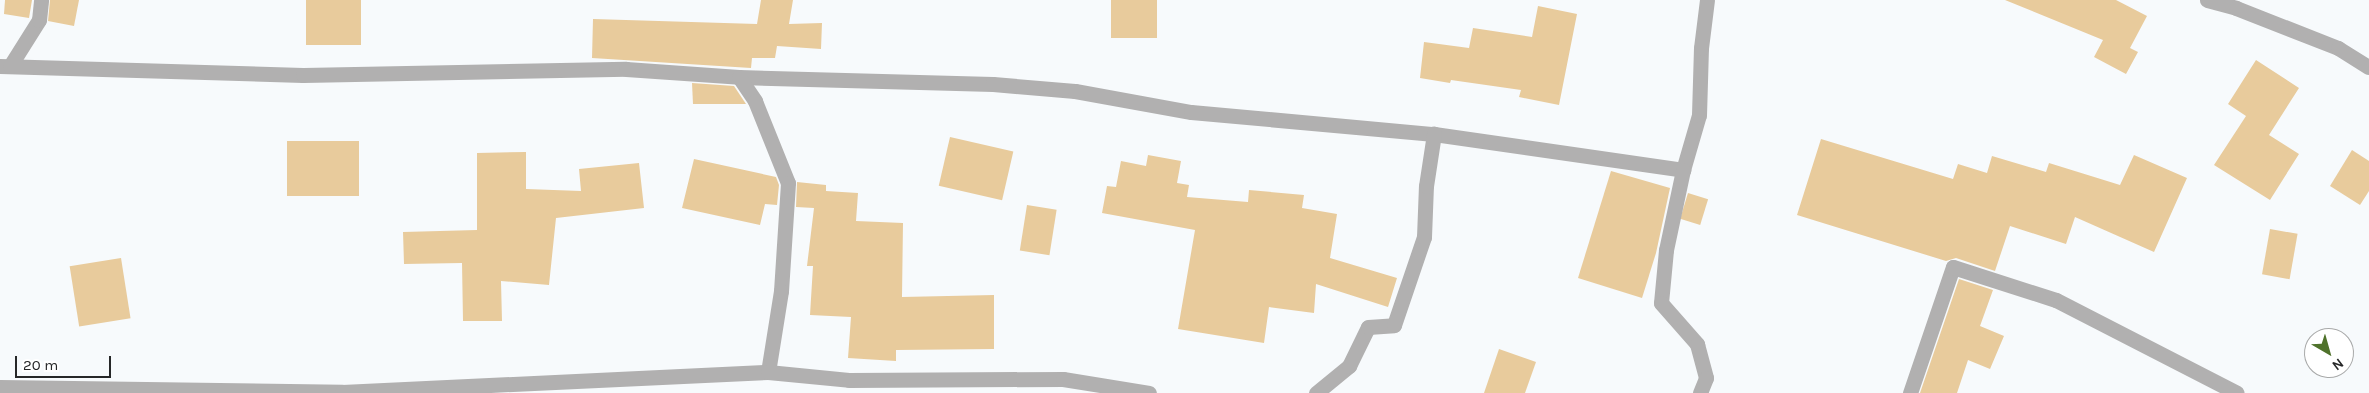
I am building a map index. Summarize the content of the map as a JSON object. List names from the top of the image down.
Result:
{
  "scale_bar": "20 m",
  "north": "bottom right"
}
